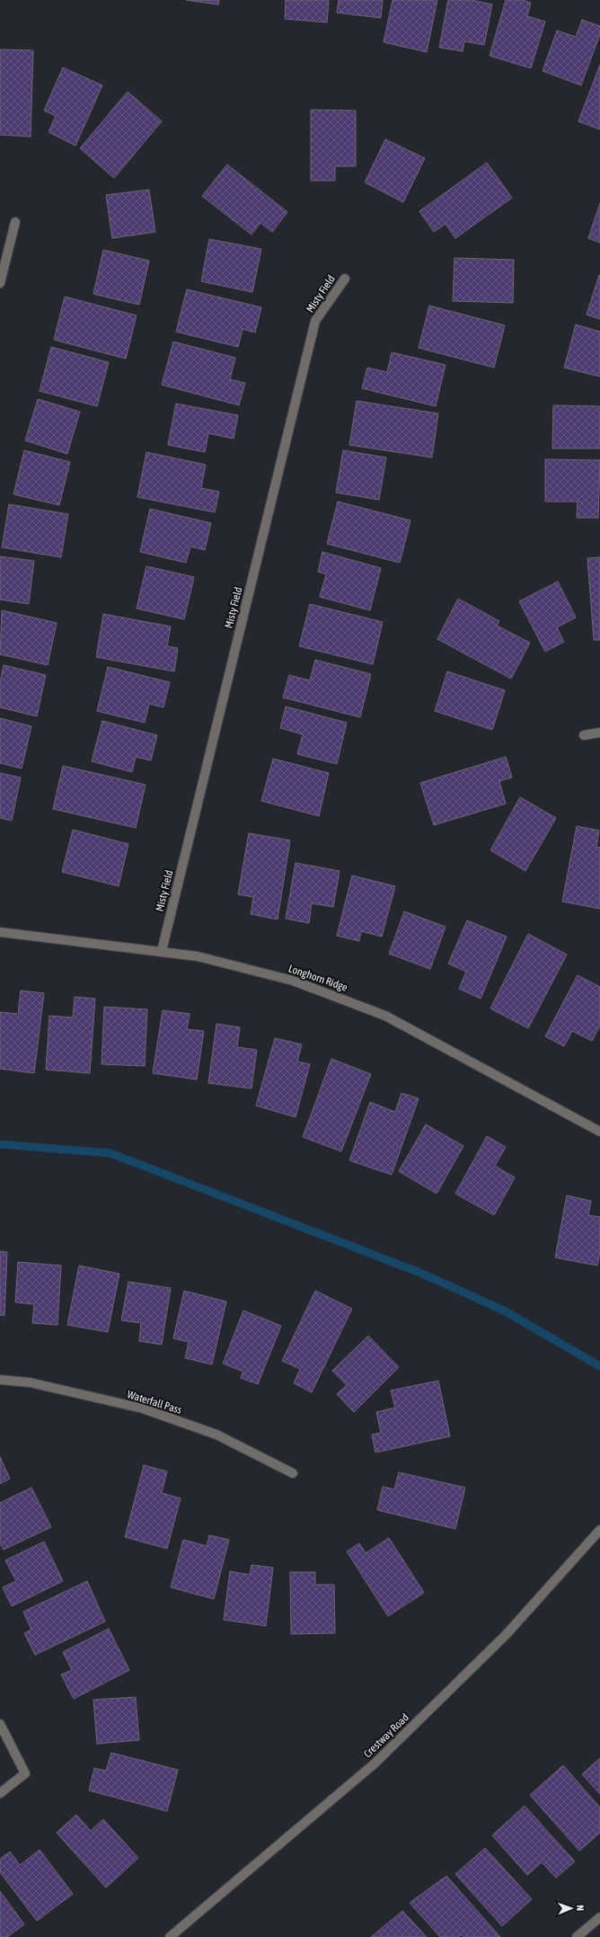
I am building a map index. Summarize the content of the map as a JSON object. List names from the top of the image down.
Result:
{
  "streets": {
    "street": [
      "Misty Field",
      "Longhorn Ridge",
      "Waterfall Pass",
      "Crestway Road"
    ]
  },
  "crossings": [
    ["Misty Field", "Longhorn Ridge"]
  ],
  "north": "right"
}
